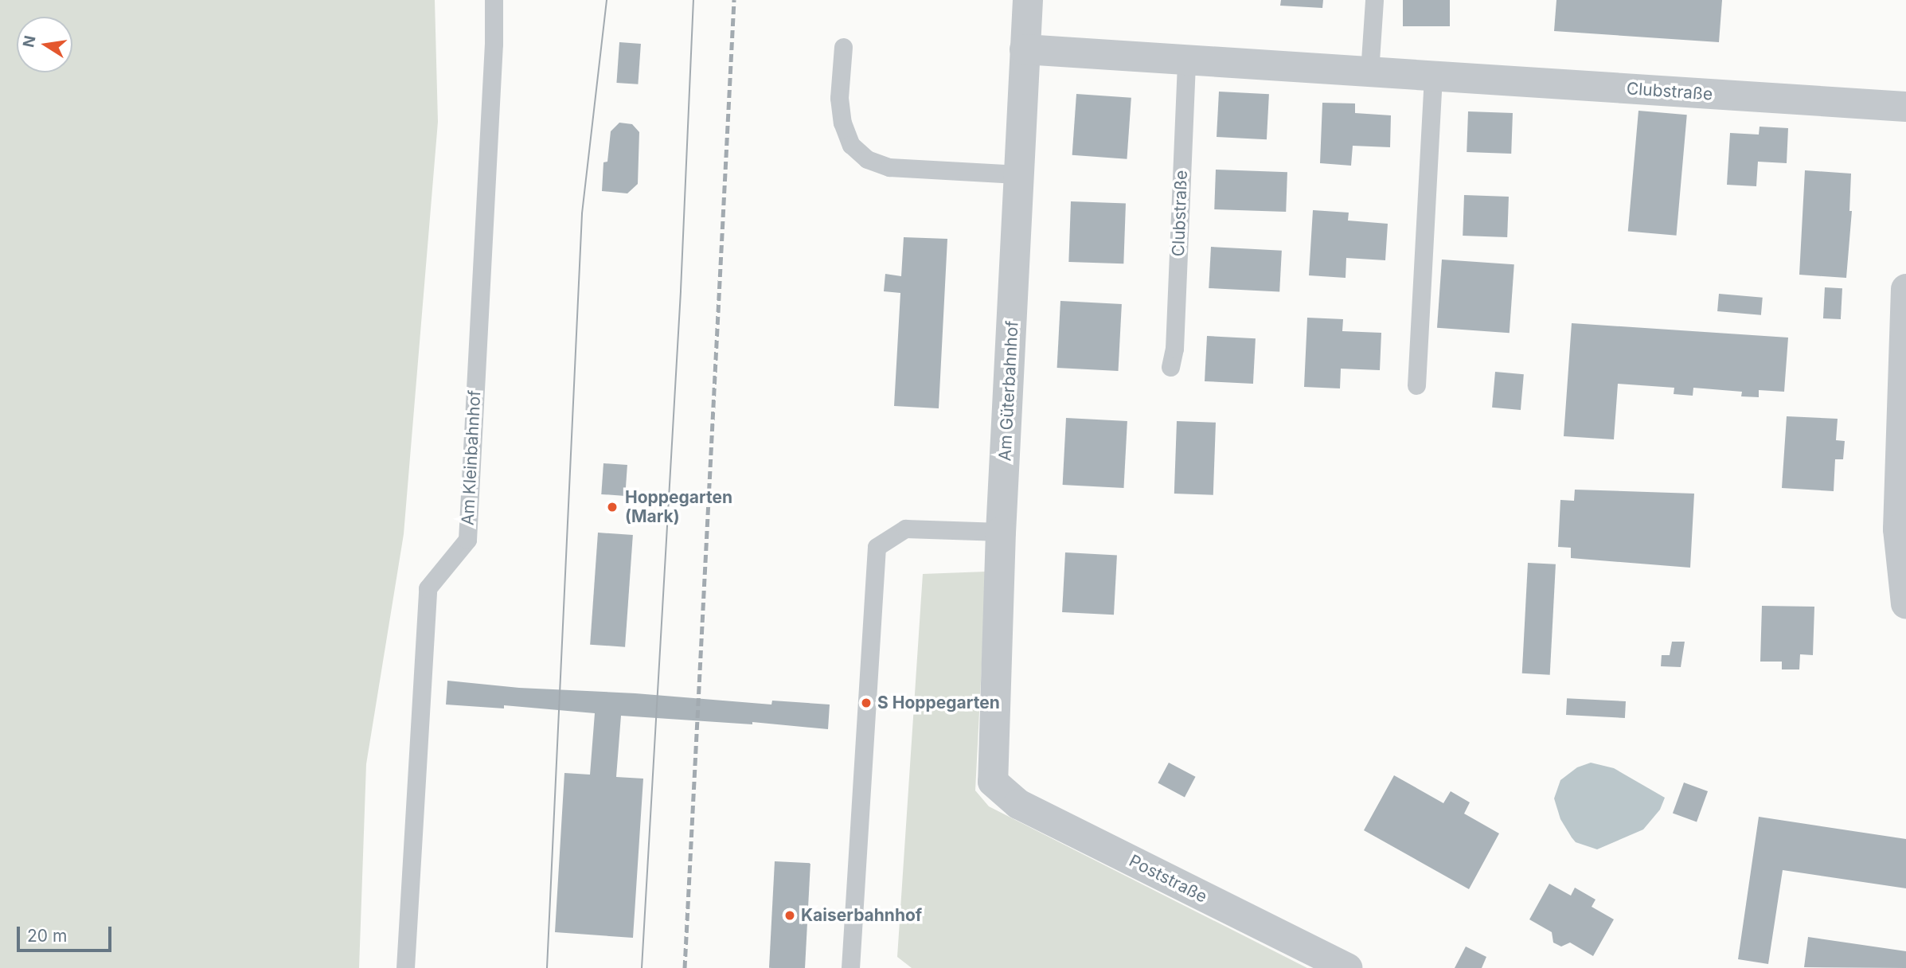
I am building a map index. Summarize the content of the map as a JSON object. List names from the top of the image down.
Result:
{
  "streets": {
    "street": ["Clubstraße", "Am Güterbahnhof", "Poststraße"],
    "lane": ["Am Kleinbahnhof"]
  },
  "crossings": [
    ["Clubstraße", "Am Güterbahnhof"],
    ["Am Güterbahnhof", "Poststraße"]
  ],
  "places": ["Hoppegarten (Mark)", "S Hoppegarten", "Kaiserbahnhof"],
  "scale_bar": "20 m",
  "north": "left"
}
